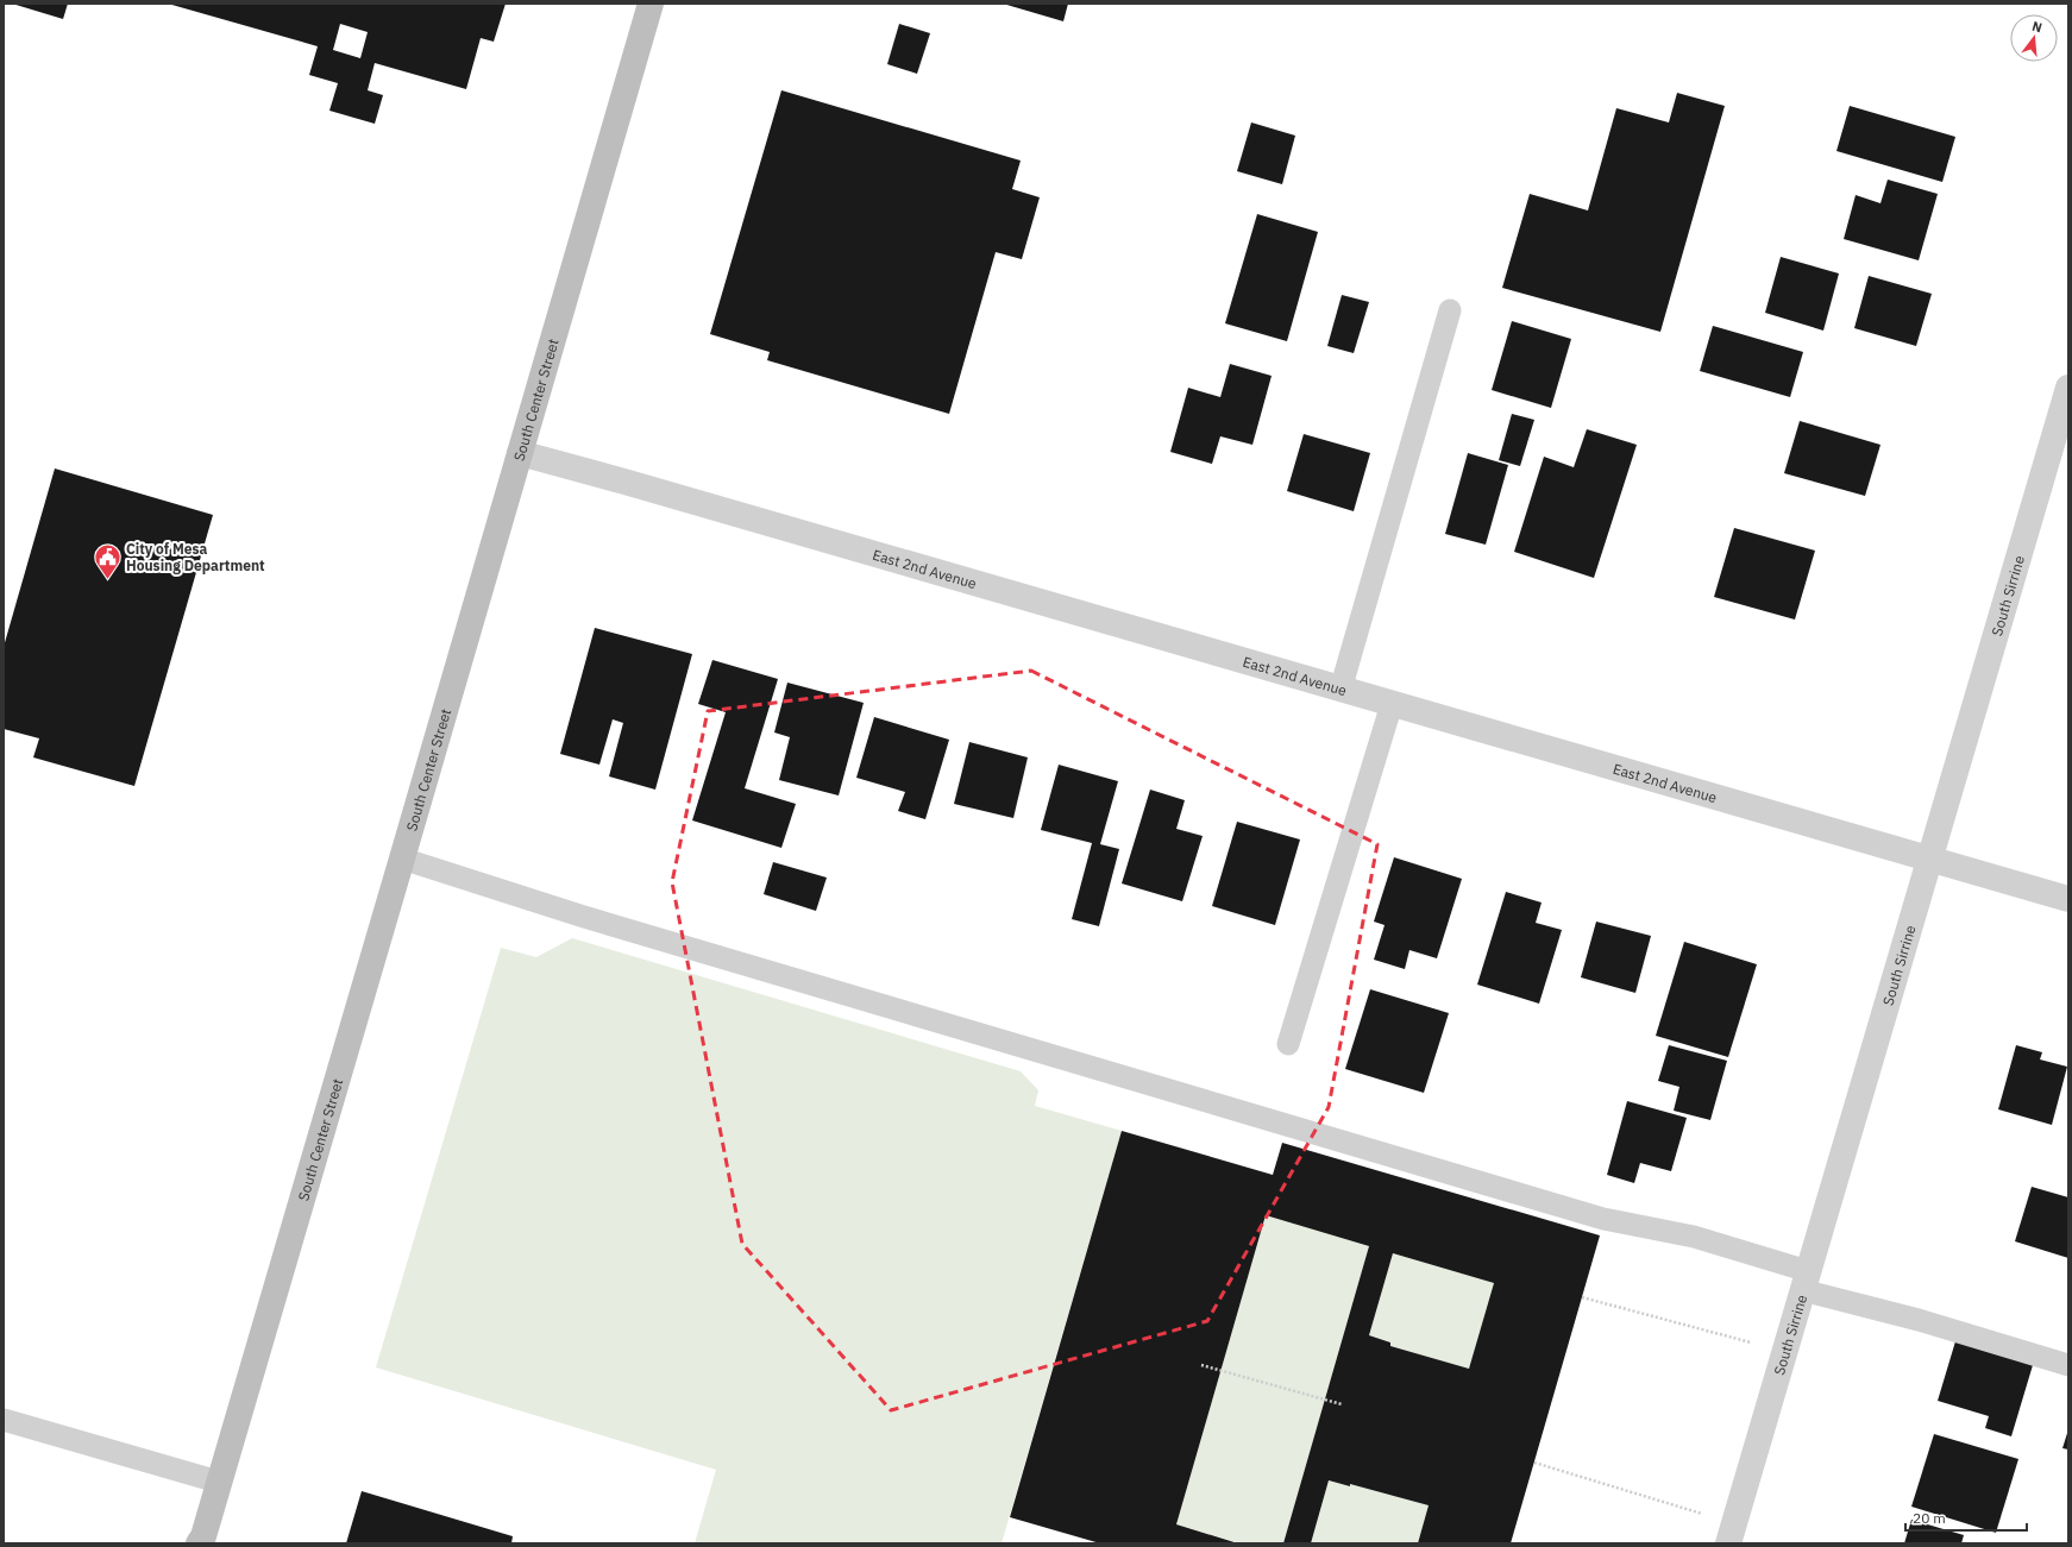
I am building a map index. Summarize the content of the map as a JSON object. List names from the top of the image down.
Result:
{
  "streets": {
    "street": ["South Center Street", "East 2nd Avenue", "South Sirrine"]
  },
  "crossings": [
    ["South Center Street", "East 2nd Avenue"],
    ["East 2nd Avenue", "South Sirrine"]
  ],
  "places": {
    "public building": ["City of Mesa Housing Department"]
  },
  "scale_bar": "20 m",
  "north": "top"
}
